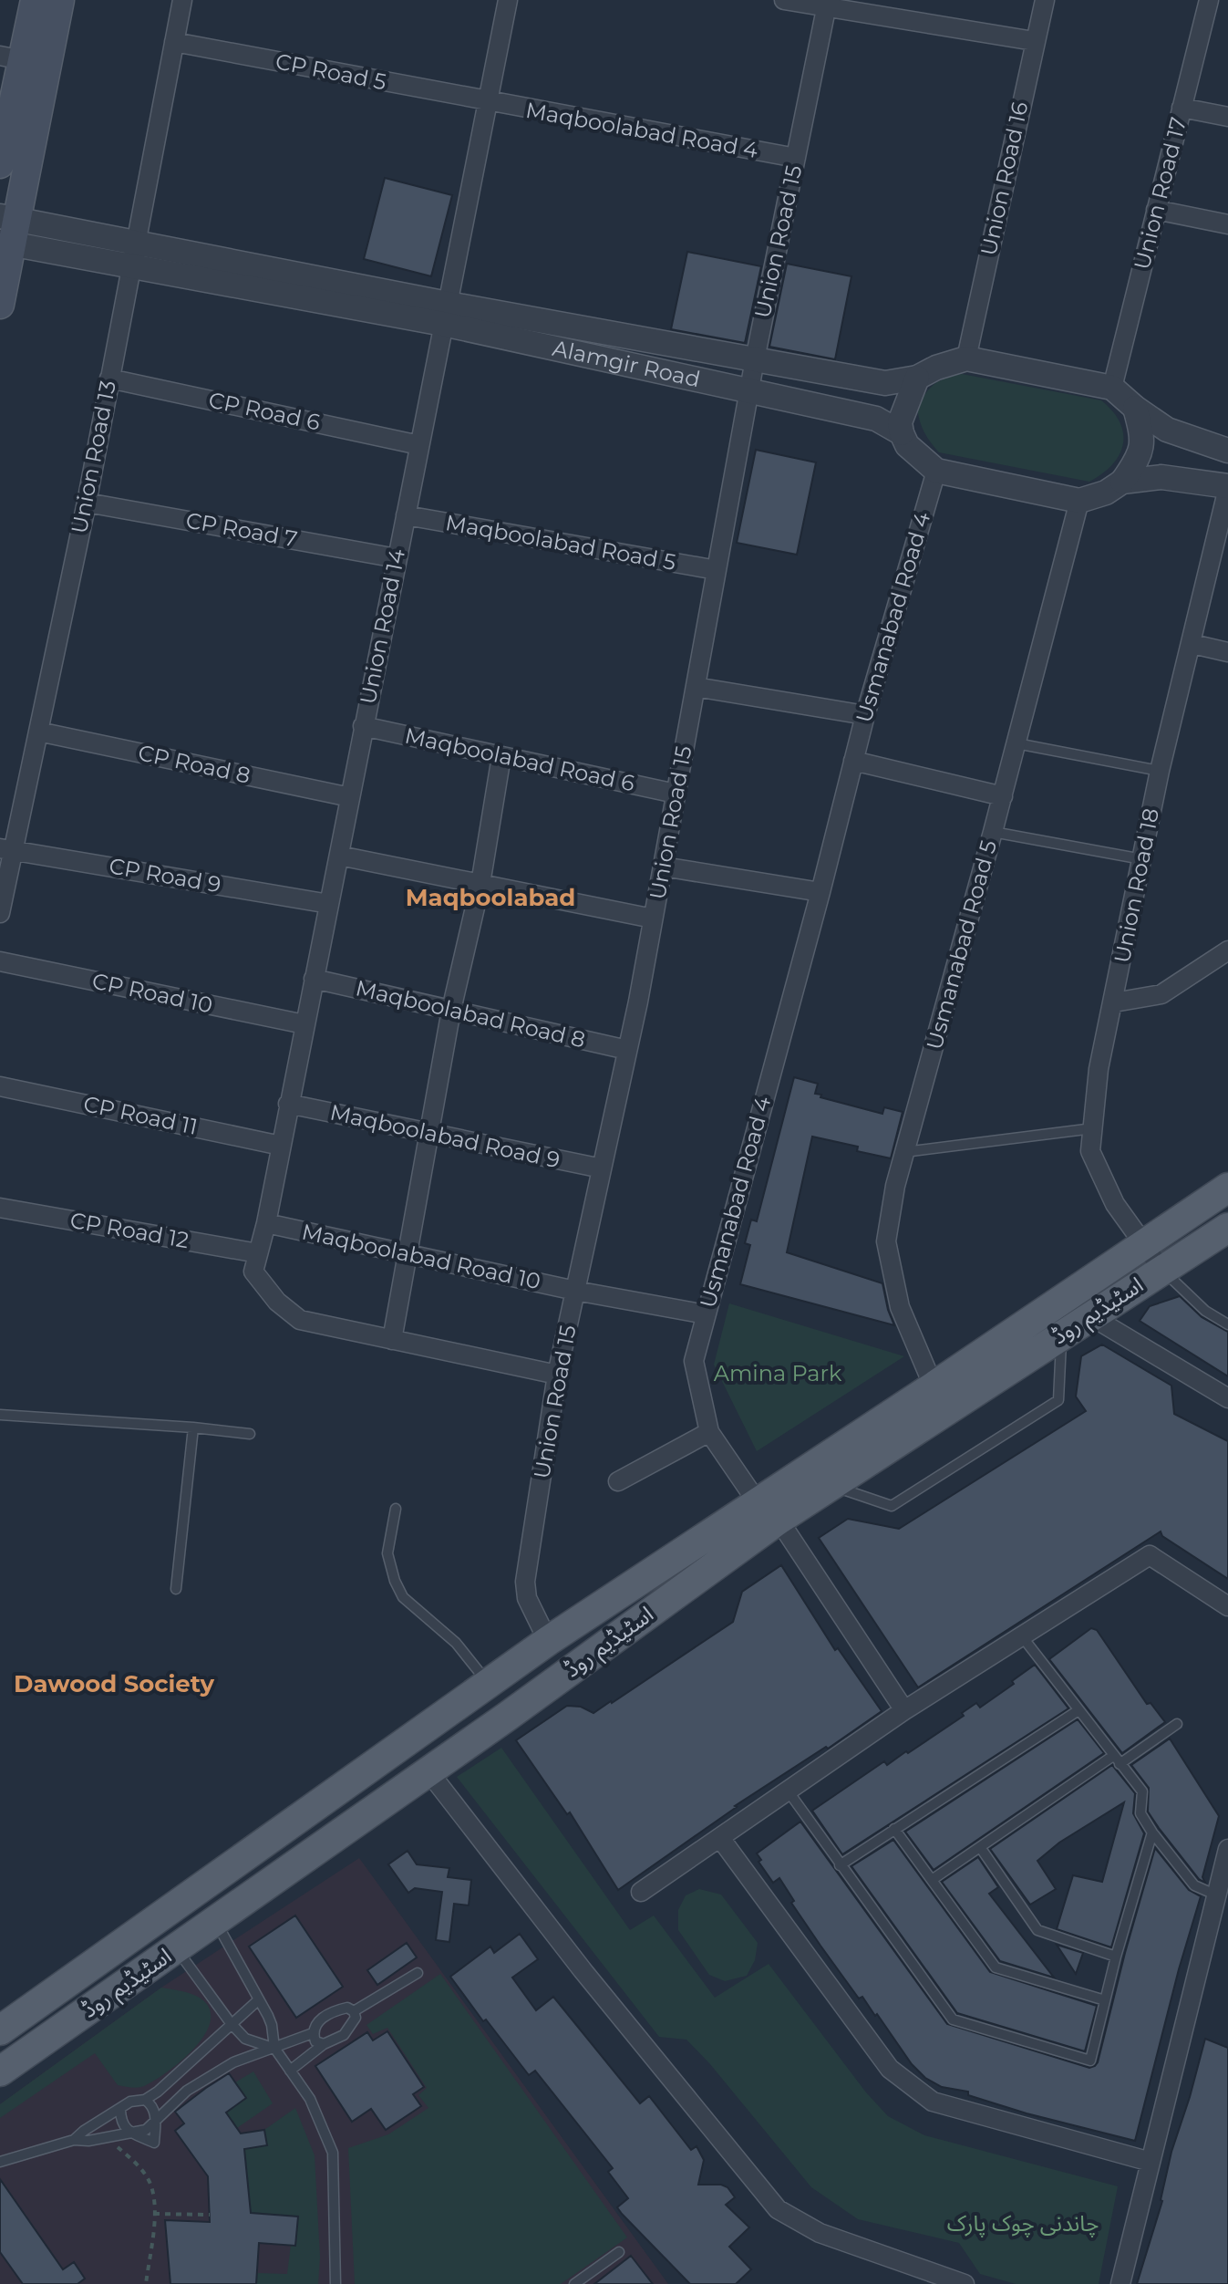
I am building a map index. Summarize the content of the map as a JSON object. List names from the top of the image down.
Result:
{
  "streets": {
    "main road": ["اسٹیڈیم روڈ"],
    "street": [
      "CP Road 5",
      "Maqboolabad Road 4",
      "Union Road 16",
      "Union Road 17",
      "Union Road 15",
      "Alamgir Road",
      "CP Road 6",
      "Union Road 13",
      "CP Road 7",
      "Maqboolabad Road 5",
      "Usmanabad Road 4",
      "Union Road 14",
      "Maqboolabad Road 6",
      "CP Road 8",
      "CP Road 9",
      "Union Road 18",
      "Usmanabad Road 5",
      "CP Road 10",
      "Maqboolabad Road 8",
      "CP Road 11",
      "Maqboolabad Road 9",
      "CP Road 12",
      "Maqboolabad Road 10"
    ]
  },
  "crossings": [
    ["CP Road 5", "Maqboolabad Road 4"],
    ["CP Road 5", "Union Road 13"],
    ["CP Road 5", "Union Road 14"],
    ["Maqboolabad Road 4", "Union Road 15"],
    ["Maqboolabad Road 4", "Union Road 14"],
    ["Union Road 16", "Alamgir Road"],
    ["Union Road 17", "Alamgir Road"],
    ["Union Road 15", "Alamgir Road"],
    ["Union Road 15", "Maqboolabad Road 5"],
    ["Union Road 15", "Maqboolabad Road 6"],
    ["Union Road 15", "Maqboolabad Road 8"],
    ["Union Road 15", "Maqboolabad Road 9"],
    ["Union Road 15", "Maqboolabad Road 10"],
    ["Union Road 15", "اسٹیڈیم روڈ"],
    ["Alamgir Road", "Union Road 13"],
    ["Alamgir Road", "Usmanabad Road 4"],
    ["Alamgir Road", "Union Road 14"],
    ["Alamgir Road", "Usmanabad Road 5"],
    ["CP Road 6", "Union Road 13"],
    ["CP Road 6", "Union Road 14"],
    ["Union Road 13", "CP Road 7"],
    ["Union Road 13", "CP Road 8"],
    ["Union Road 13", "CP Road 9"],
    ["CP Road 7", "Union Road 14"],
    ["Maqboolabad Road 5", "Union Road 14"],
    ["Usmanabad Road 4", "اسٹیڈیم روڈ"],
    ["Union Road 14", "Maqboolabad Road 6"],
    ["Union Road 14", "CP Road 8"],
    ["Union Road 14", "CP Road 9"],
    ["Union Road 14", "CP Road 10"],
    ["Union Road 14", "Maqboolabad Road 8"],
    ["Union Road 14", "CP Road 11"],
    ["Union Road 14", "Maqboolabad Road 9"],
    ["Union Road 14", "CP Road 12"],
    ["Union Road 14", "Maqboolabad Road 10"],
    ["Union Road 18", "اسٹیڈیم روڈ"],
    ["Usmanabad Road 5", "اسٹیڈیم روڈ"]
  ],
  "districts": ["Maqboolabad", "Dawood Society"],
  "parks": ["Amina Park", "چاندنی چوک پارک"]
}
